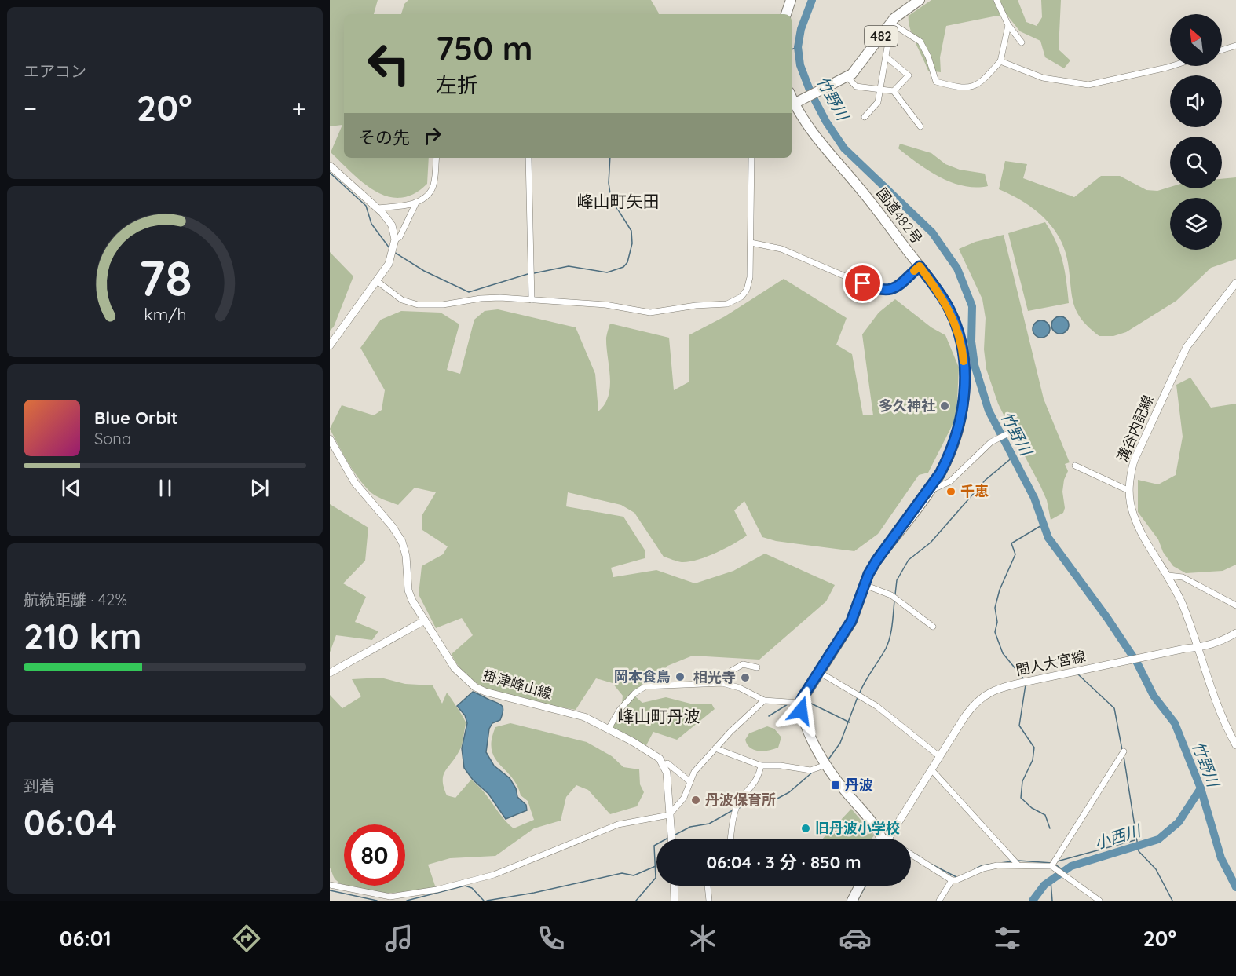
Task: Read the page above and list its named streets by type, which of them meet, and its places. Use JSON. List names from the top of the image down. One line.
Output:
{"streets":{"highway":["482","国道482号"],"main road":["溝谷内記線","間人大宮線","掛津峰山線"]},"crossings":[["482","国道482号"],["溝谷内記線","間人大宮線"]],"districts":["峰山町矢田","峰山町丹波"],"water":["竹野川","小西川"],"places":{"other":["多久神社","千恵","岡本食鳥","相光寺","丹波保育所","旧丹波小学校"],"transit":["丹波"]},"north":"top left","page":{"tile":["エアコン",["航続距離 · 42%","210 km"],["到着","06:04"]],"turn":["750 m","左折"],"heat":["−","20°","+"],"then":"その先","song":["Blue Orbit","Sona"],"limit":"80","trip":"06:04 · 3 分 · 850 m","tabs":["06:01","20°"],"gauge":["78","km/h"]}}
